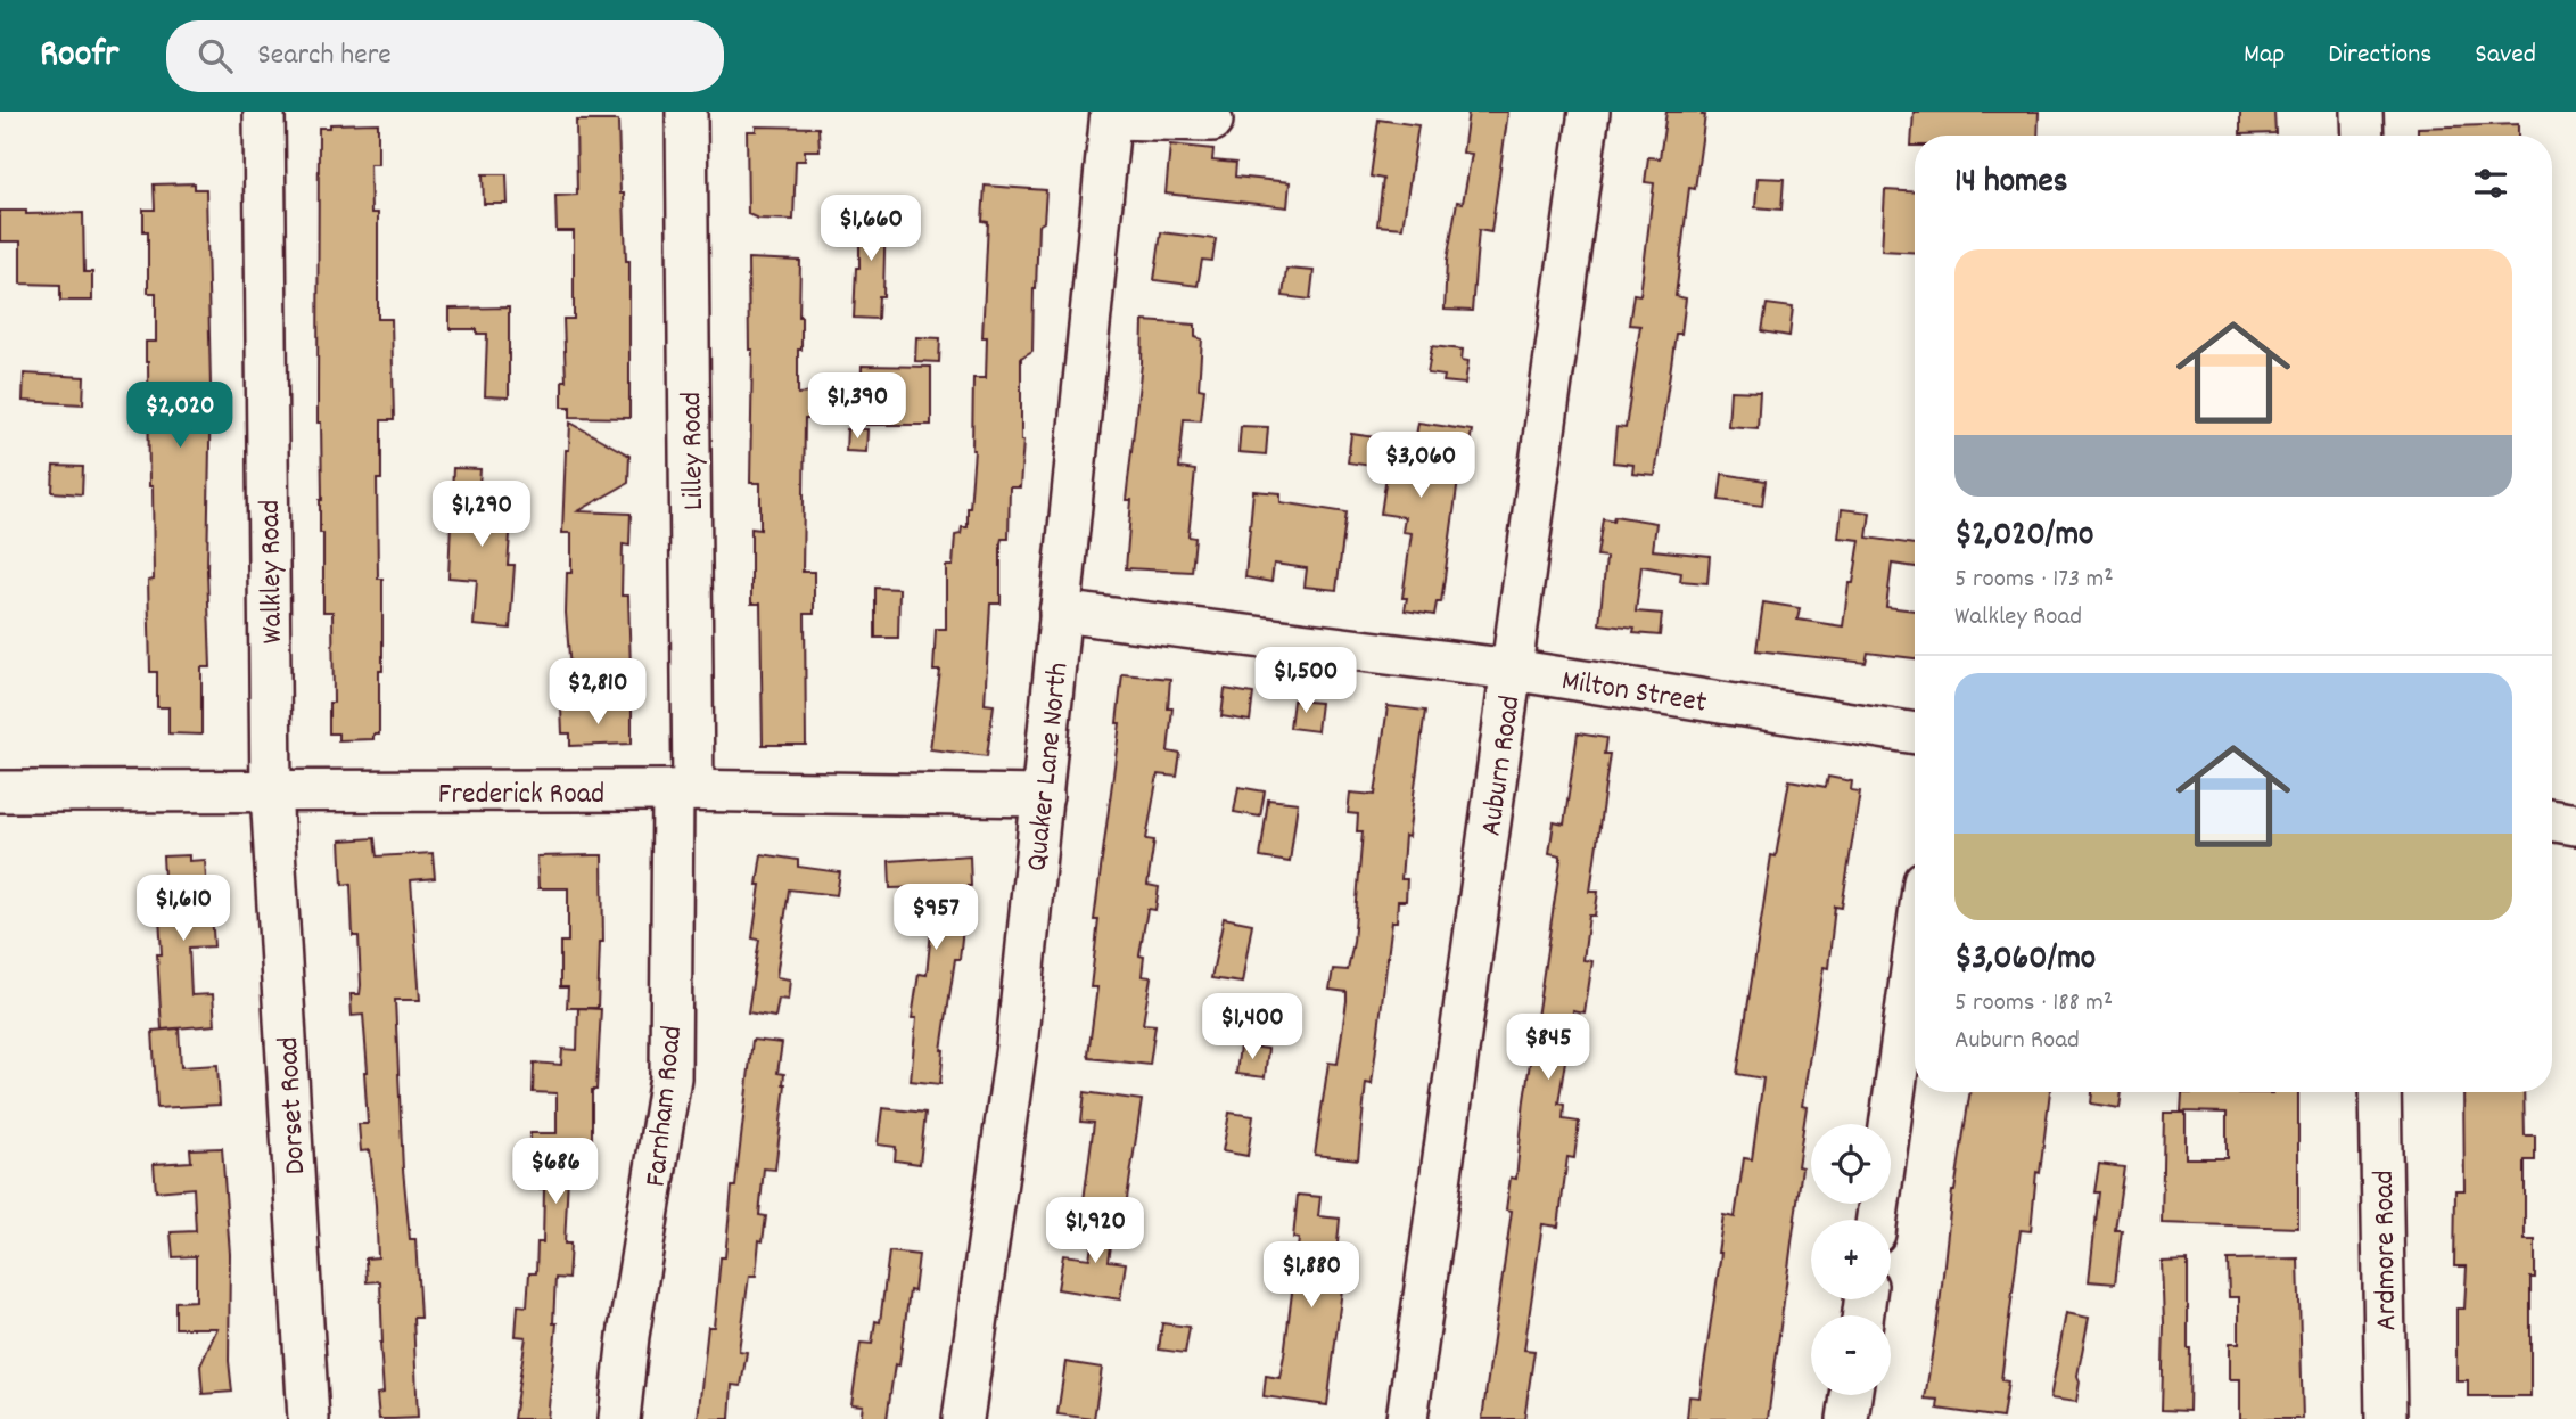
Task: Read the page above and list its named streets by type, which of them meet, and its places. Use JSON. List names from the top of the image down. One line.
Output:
{"streets":{"street":["Lilley Road","Walkley Road","Milton Street","Auburn Road","Quaker Lane North","Frederick Road","Dorset Road","Farnham Road","Ardmore Road"]},"crossings":[["Lilley Road","Frederick Road"],["Lilley Road","Farnham Road"],["Walkley Road","Frederick Road"],["Walkley Road","Dorset Road"],["Milton Street","Auburn Road"],["Milton Street","Quaker Lane North"],["Quaker Lane North","Frederick Road"],["Frederick Road","Dorset Road"],["Frederick Road","Farnham Road"]],"page":{"header":"Roofr","search":"Search here","nav":["Map","Directions","Saved"],"heading":"14 homes","price":["$1,660","$1,390","$2,020","$3,060","$1,290","$1,500","$2,810","$1,610","$957","$1,400","$845","$686","$1,920","$1,880"],"list":[{"name":"$2,020/mo","note":"5 rooms · 173 m² · Walkley Road"},{"name":"$3,060/mo","note":"5 rooms · 188 m² · Auburn Road"}],"map_buttons":["+","−"]}}
